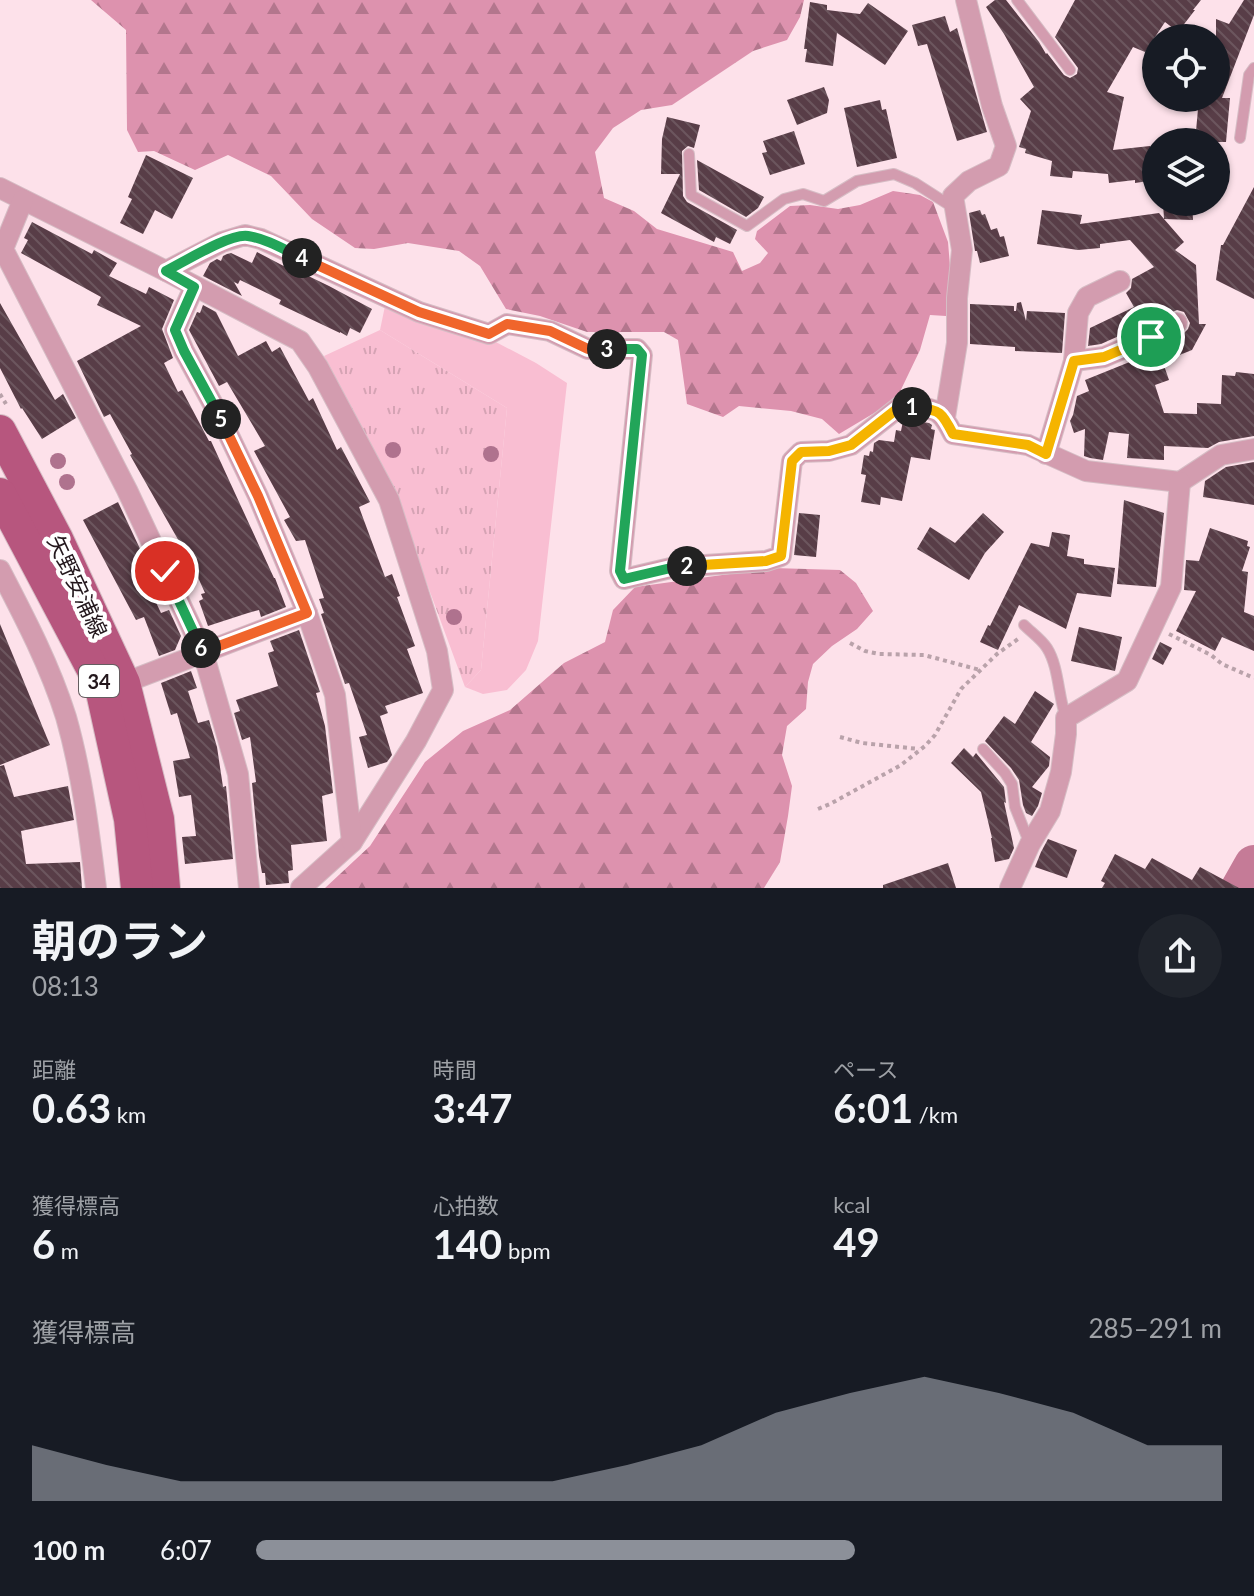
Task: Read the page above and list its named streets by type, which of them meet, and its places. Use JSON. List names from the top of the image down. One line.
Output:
{"streets":{"main road":["矢野安浦線","34"]},"page":{"pins":["4","3","1","5","2","6"],"heading":["朝のラン","08:13"],"stats":[["距離","0.63 km"],["時間","3:47"],["ペース","6:01 /km"],["獲得標高","6 m"],["心拍数","140 bpm"],["kcal","49"]],"chart":["獲得標高","285–291 m"],"list":[{"name":"100 m","note":"6:07"}]}}
